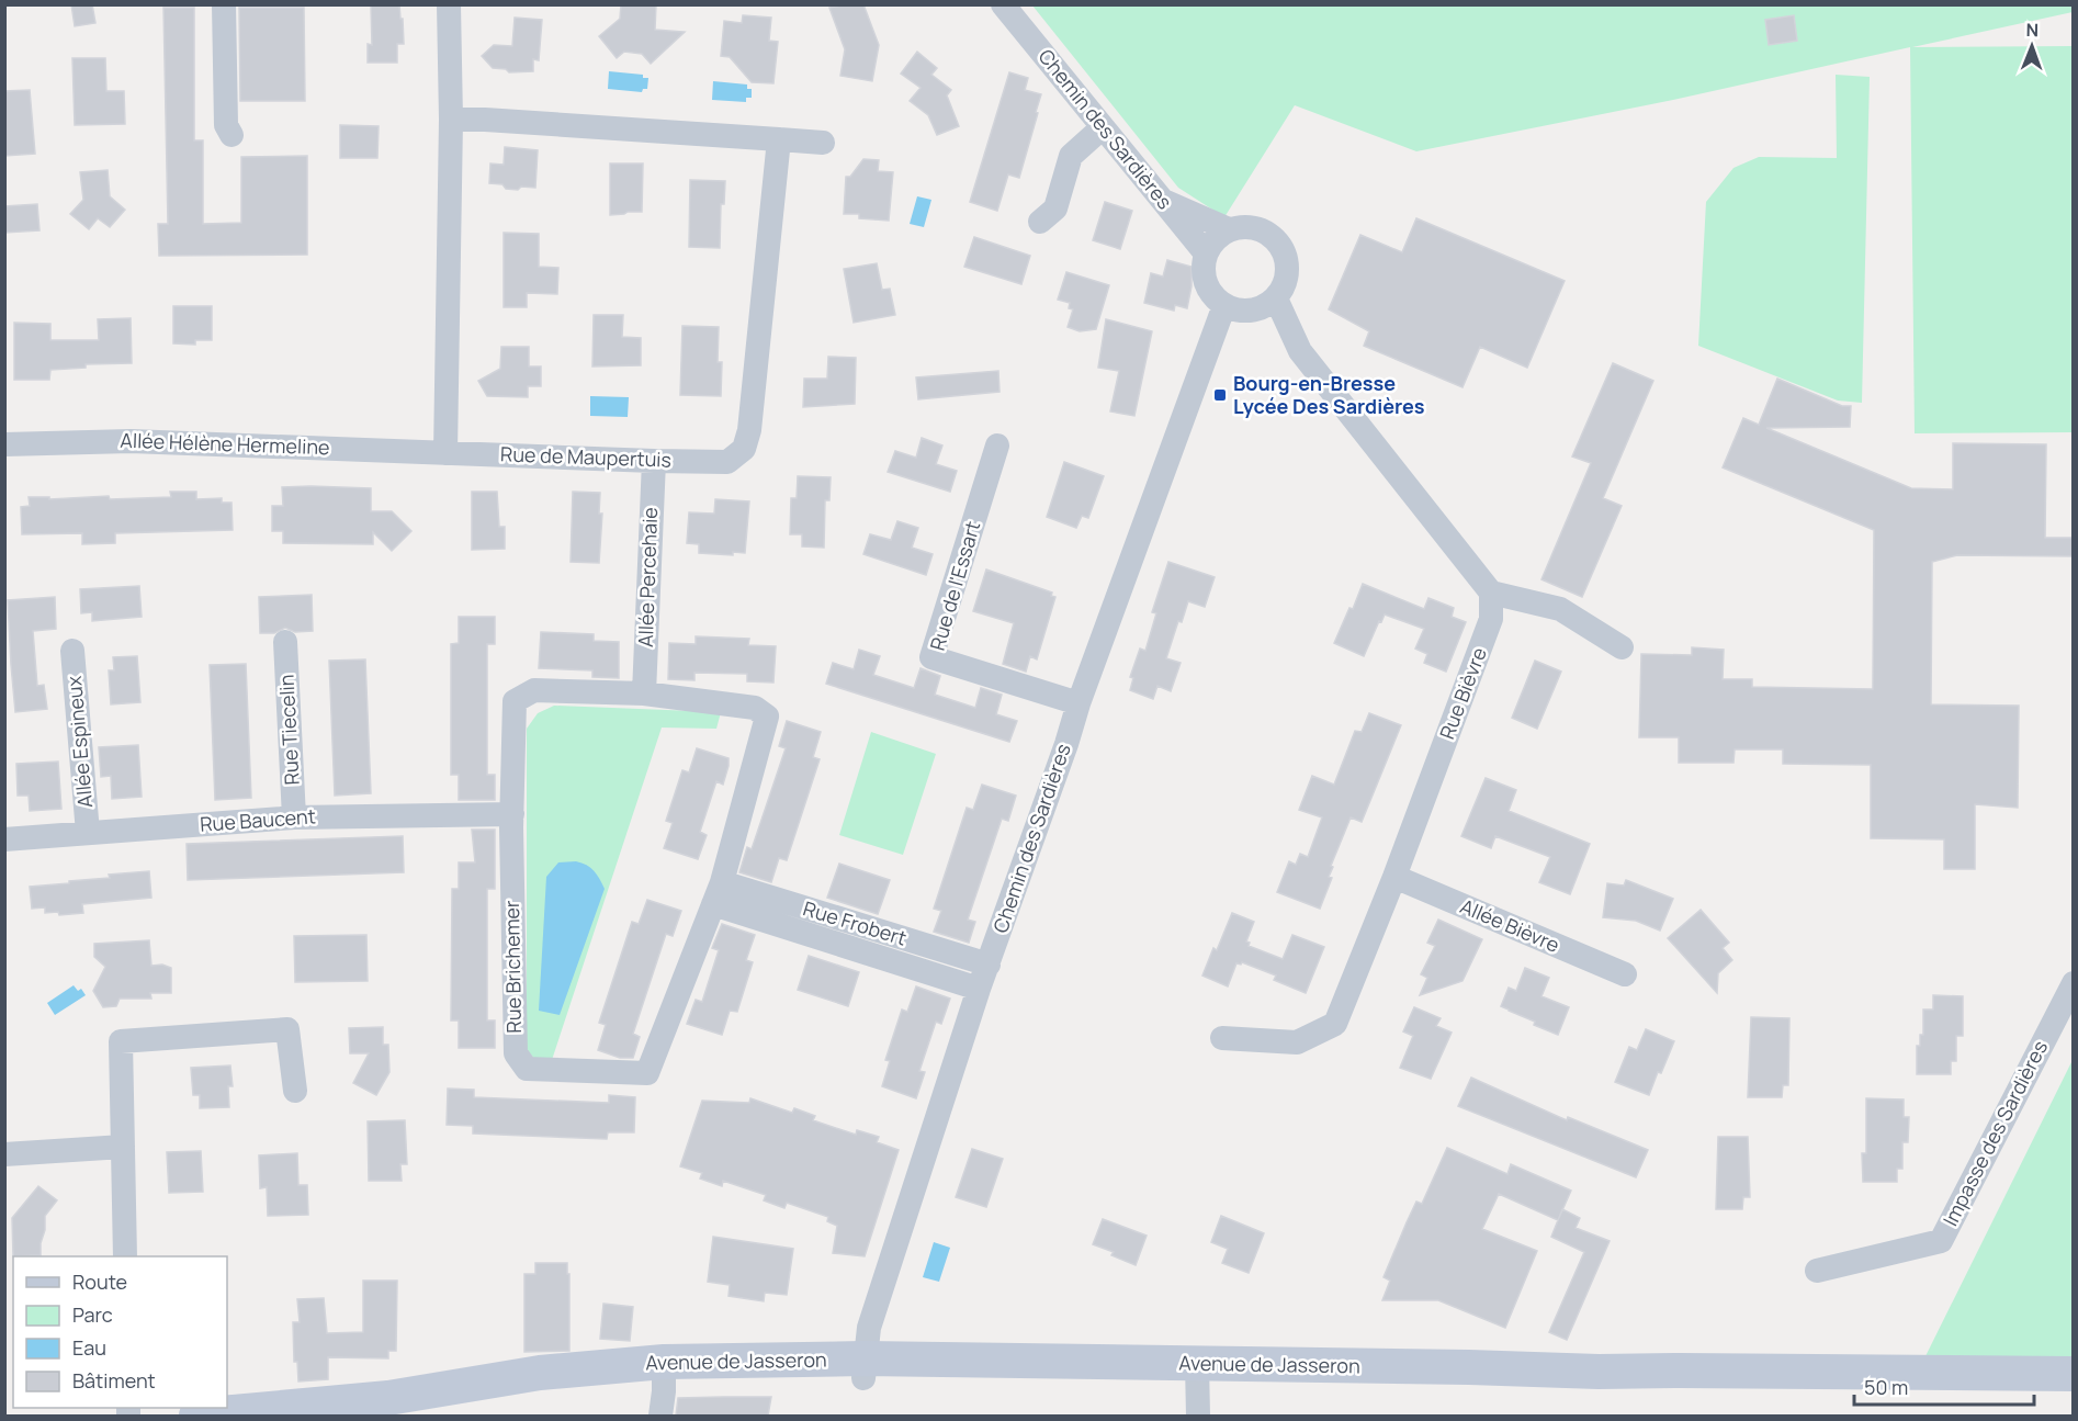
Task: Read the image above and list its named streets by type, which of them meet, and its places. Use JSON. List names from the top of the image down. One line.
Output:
{"streets":{"main road":["Avenue de Jasseron"],"street":["Chemin des Sardières","Allée Hélène Hermeline","Rue de Maupertuis","Allée Percehaie","Rue de l'Essart","Rue Bièvre","Rue Tiecelin","Allée Espineux","Rue Baucent","Rue Frobert","Allée Bièvre","Rue Brichemer","Impasse des Sardières"]},"crossings":[["Chemin des Sardières","Rue de l'Essart"],["Chemin des Sardières","Rue Frobert"],["Chemin des Sardières","Avenue de Jasseron"],["Allée Hélène Hermeline","Rue de Maupertuis"],["Rue de Maupertuis","Allée Percehaie"],["Allée Percehaie","Rue Brichemer"],["Rue Bièvre","Allée Bièvre"],["Rue Tiecelin","Rue Baucent"],["Allée Espineux","Rue Baucent"],["Rue Baucent","Rue Brichemer"],["Rue Frobert","Rue Brichemer"]],"places":{"transit":["Bourg-en-Bresse Lycée Des Sardières"]},"legend":["Route","Parc","Eau","Bâtiment"],"scale_bar":"50 m","north":"top"}
